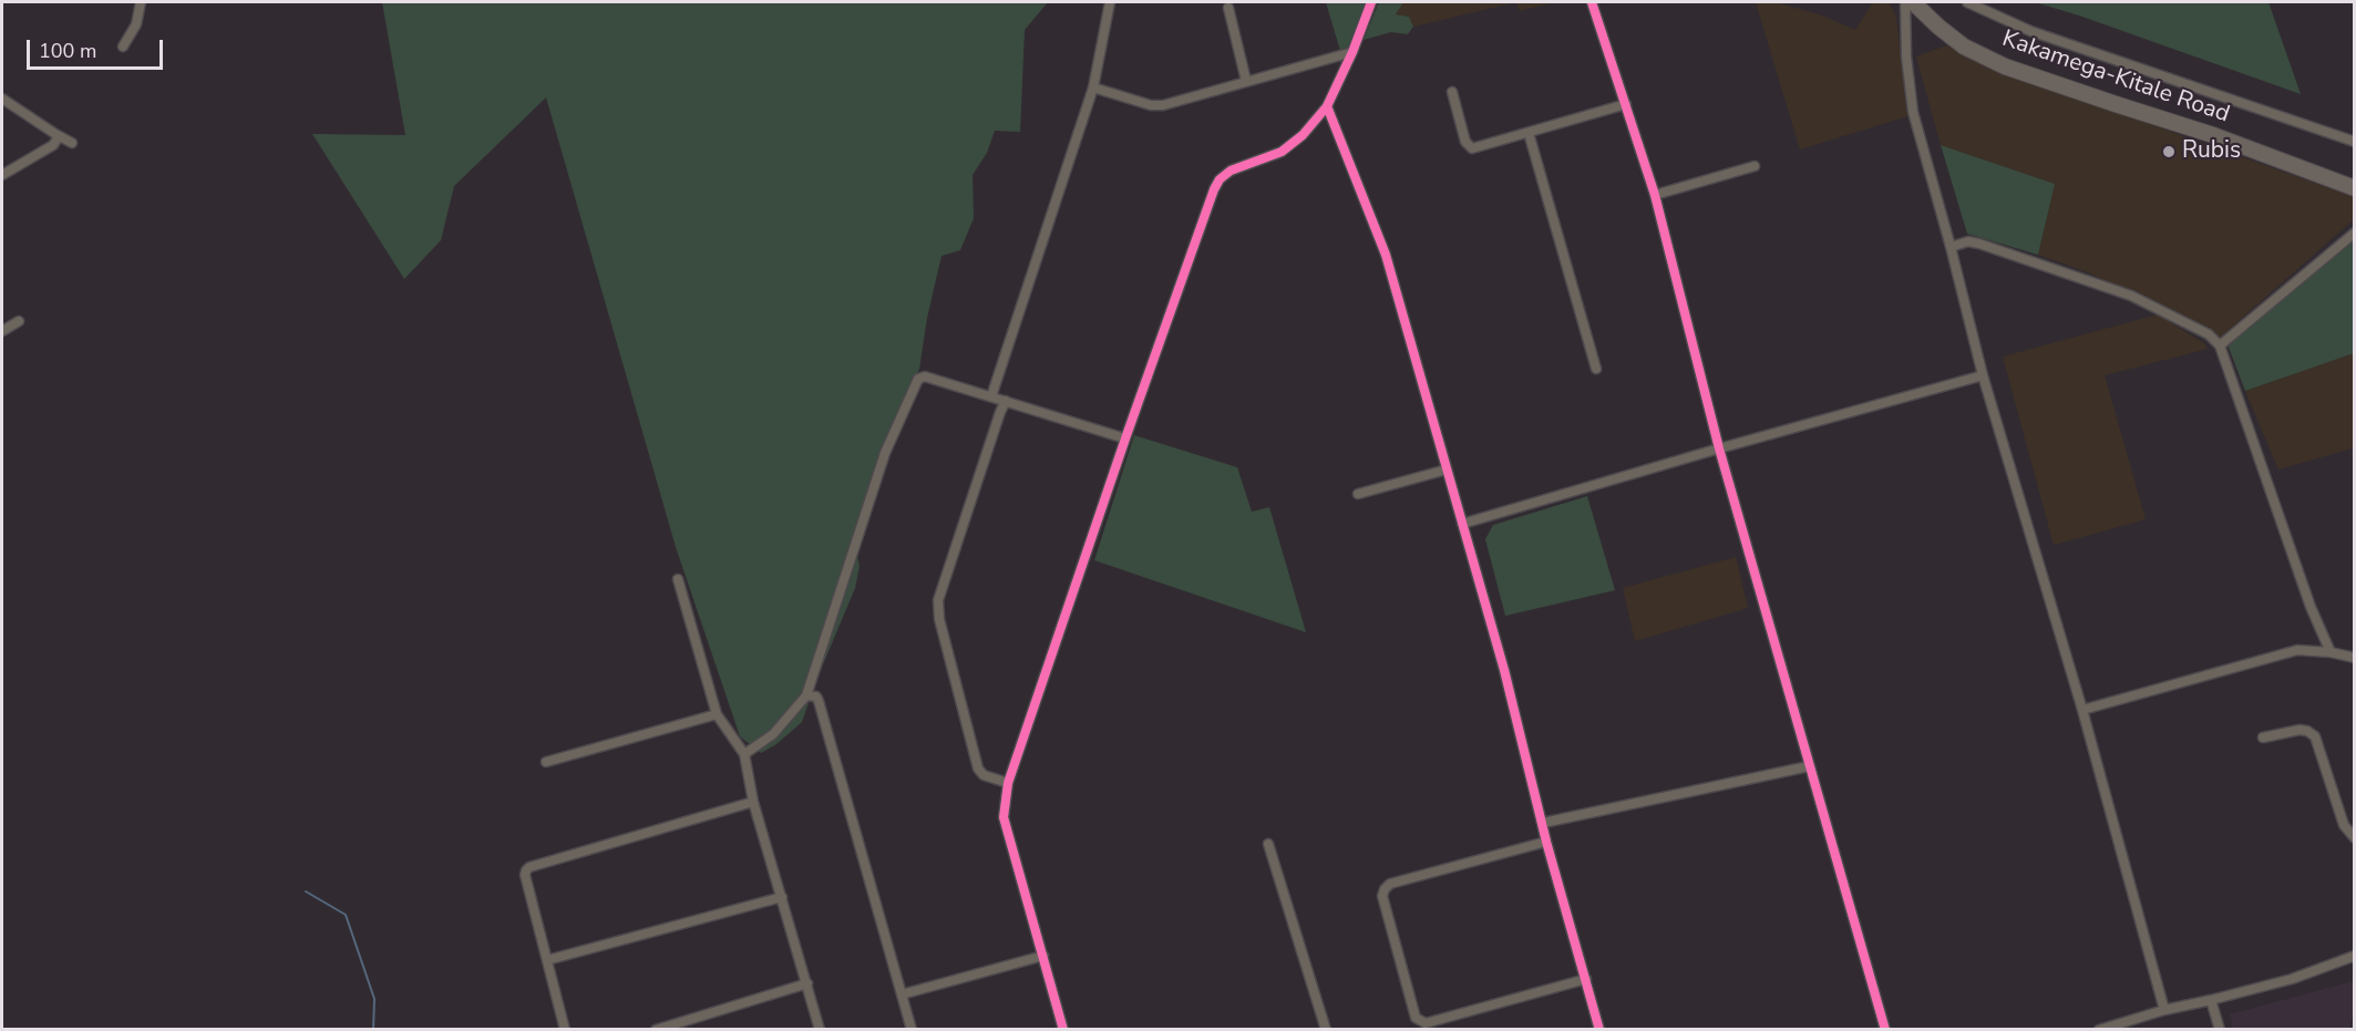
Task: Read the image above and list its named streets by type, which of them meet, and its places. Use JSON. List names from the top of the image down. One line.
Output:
{"streets":{"highway":["Kakamega-Kitale Road"]},"places":["Rubis"],"scale_bar":"100 m"}
